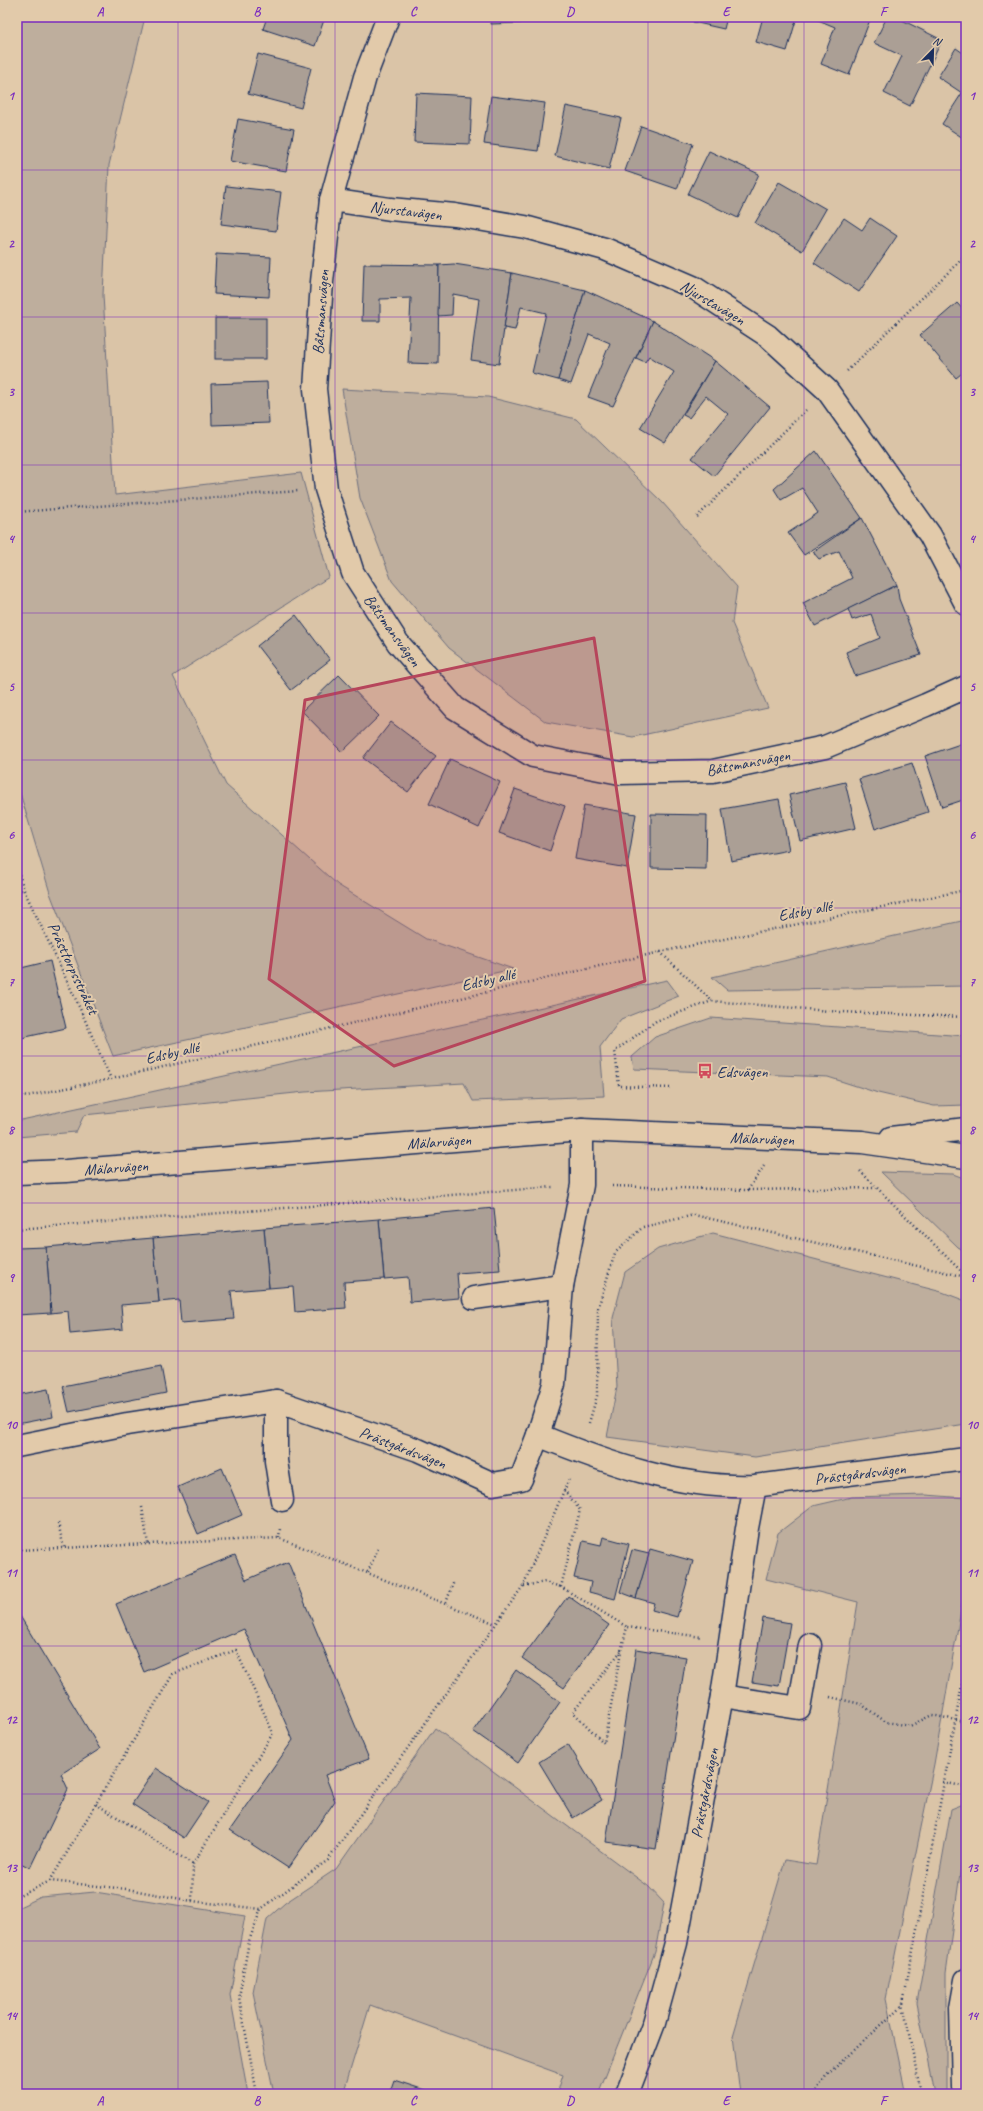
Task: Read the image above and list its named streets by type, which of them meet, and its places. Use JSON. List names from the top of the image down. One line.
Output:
{"streets":{"street":["Njurstavägen","Båtsmansvägen","Mälarvägen","Prästgårdsvägen"],"path":["Edsby allé","Prästtorpsstråket"]},"crossings":[["Njurstavägen","Båtsmansvägen"],["Edsby allé","Prästtorpsstråket"]],"places":{"bus stop":["Edsvägen"]},"north":"top right","grid":{"columns":["A","B","C","D","E","F"],"rows":["1","2","3","4","5","6","7","8","9","10","11","12","13","14"]}}
